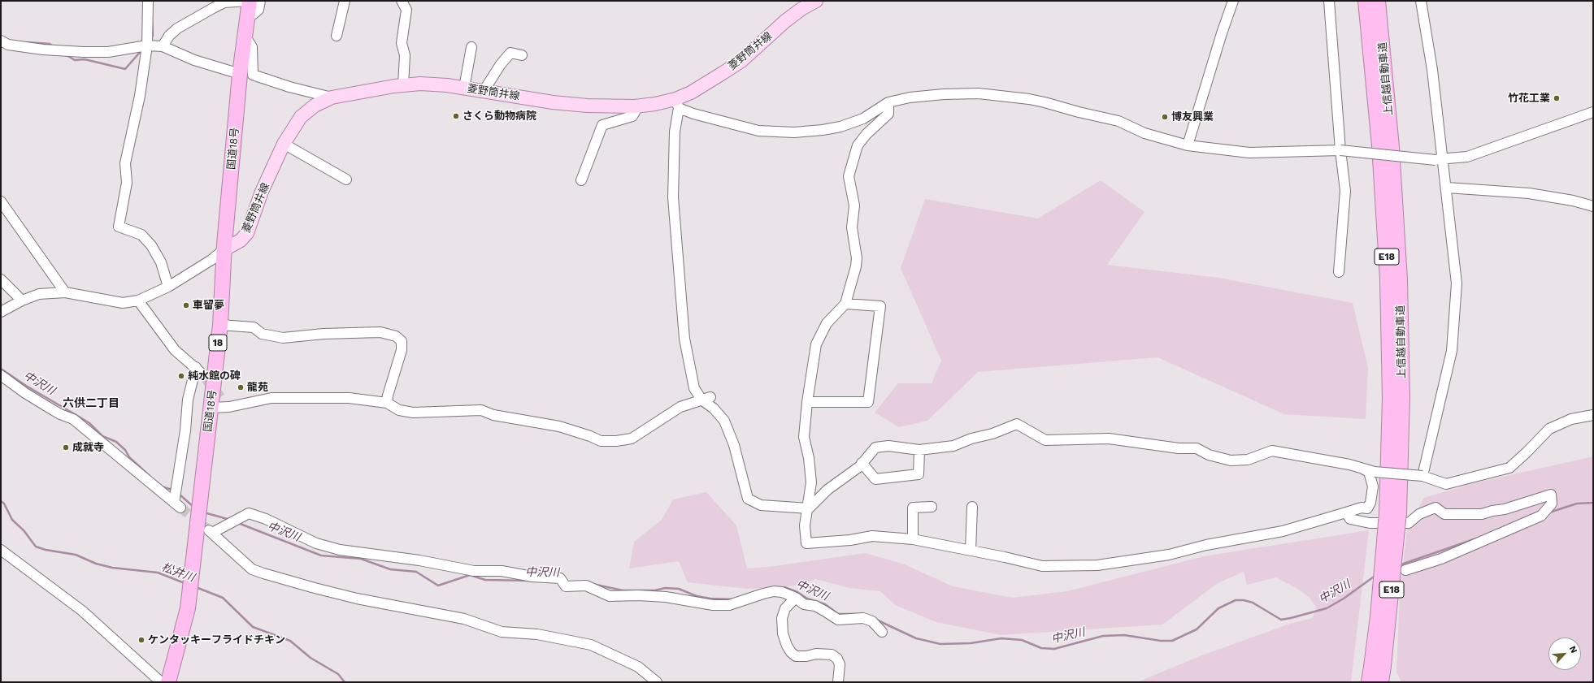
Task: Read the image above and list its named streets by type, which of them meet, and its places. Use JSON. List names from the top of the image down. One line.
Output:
{"streets":{"highway":["上信越自動車道","国道18号","E18","18"],"main road":["菱野筒井線"]},"crossings":[["菱野筒井線","国道18号"]],"districts":["六供二丁目"],"water":["中沢川","松井川"],"places":["竹花工業","さくら動物病院","博友興業","車留夢","純水館の碑","龍苑","成就寺","ケンタッキーフライドチキン"],"north":"top right"}
